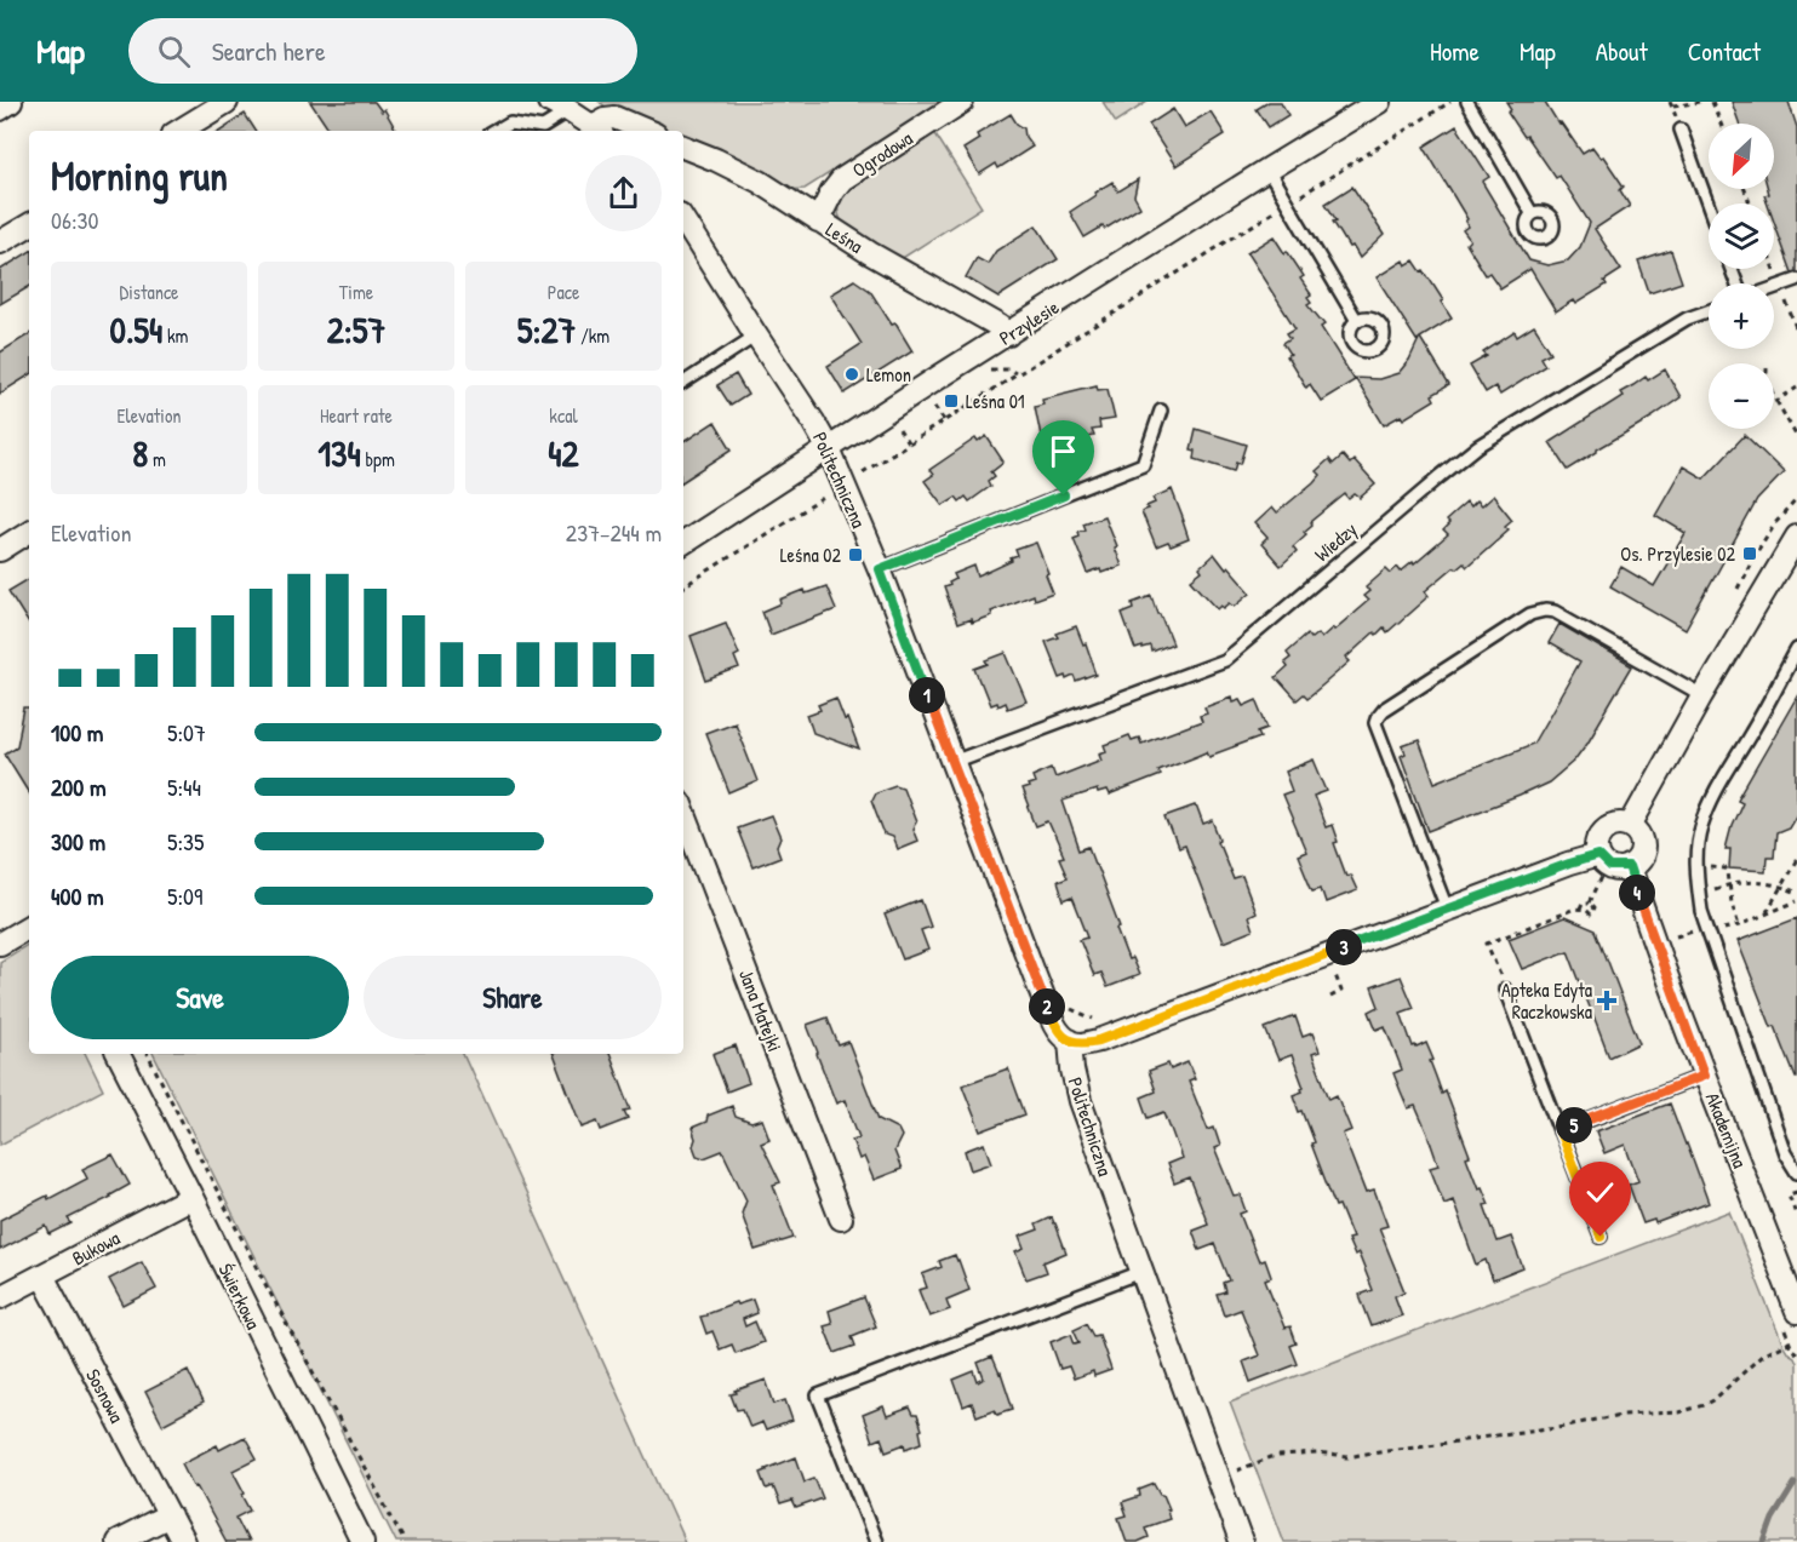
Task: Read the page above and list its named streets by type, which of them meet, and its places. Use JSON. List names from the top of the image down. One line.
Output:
{"streets":{"street":["Ogrodowa","Leśna","Przylesie","Politechniczna","Jana Matejki","Akademijna","Bukowa","Świerkowa","Sosnowa"],"lane":["Wiedzy"]},"crossings":[["Ogrodowa","Leśna"],["Leśna","Przylesie"],["Przylesie","Politechniczna"],["Politechniczna","Wiedzy"],["Bukowa","Świerkowa"],["Bukowa","Sosnowa"]],"places":{"other":["Lemon"],"transit":["Leśna 01","Os. Przylesie 02","Leśna 02"],"health":["Apteka Edyta Raczkowska"]},"north":"bottom left","page":{"header":"Map","search":"Search here","nav":["Home","Map","About","Contact"],"map_buttons":["+","−"],"heading":["Morning run","06:30"],"stats":[["Distance","0.54 km"],["Time","2:57"],["Pace","5:27 /km"],["Elevation","8 m"],["Heart rate","134 bpm"],["kcal","42"]],"chart":["Elevation","237–244 m"],"pins":["1","4","3","2","5"],"list":[{"name":"100 m","note":"5:07"},{"name":"200 m","note":"5:44"},{"name":"300 m","note":"5:35"},{"name":"400 m","note":"5:09"}],"buttons":["Save","Share"]}}
